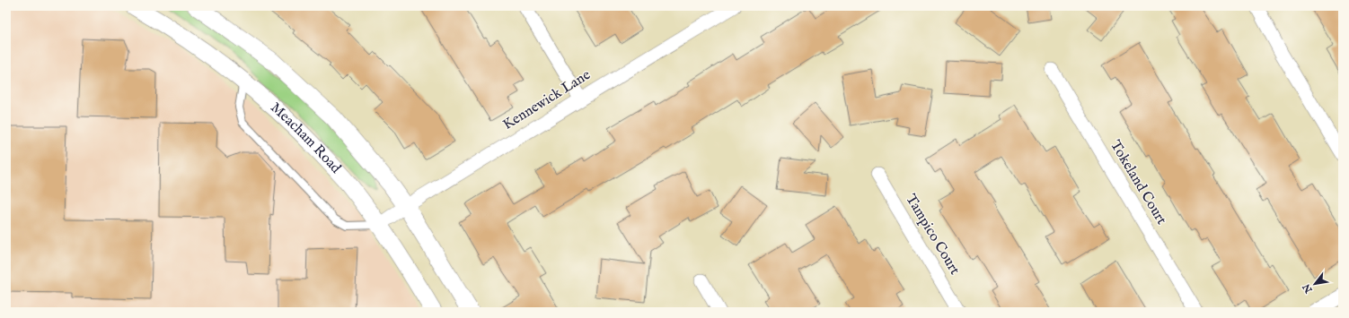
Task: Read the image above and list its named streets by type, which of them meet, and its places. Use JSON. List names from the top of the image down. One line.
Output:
{"streets":{"street":["Kennewick Lane","Meacham Road","Tokeland Court","Tampico Court"]},"crossings":[["Kennewick Lane","Meacham Road"]],"north":"bottom left"}
